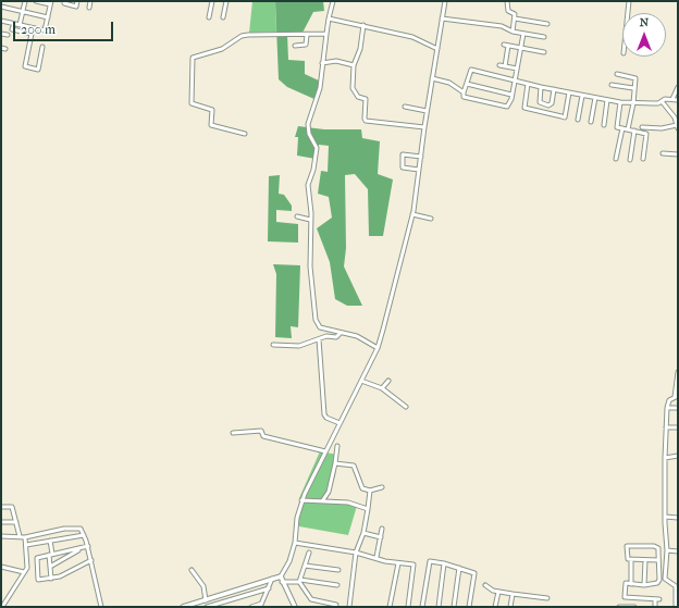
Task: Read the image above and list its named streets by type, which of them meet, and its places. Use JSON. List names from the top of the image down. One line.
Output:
{"scale_bar":"200 m","north":"top"}
